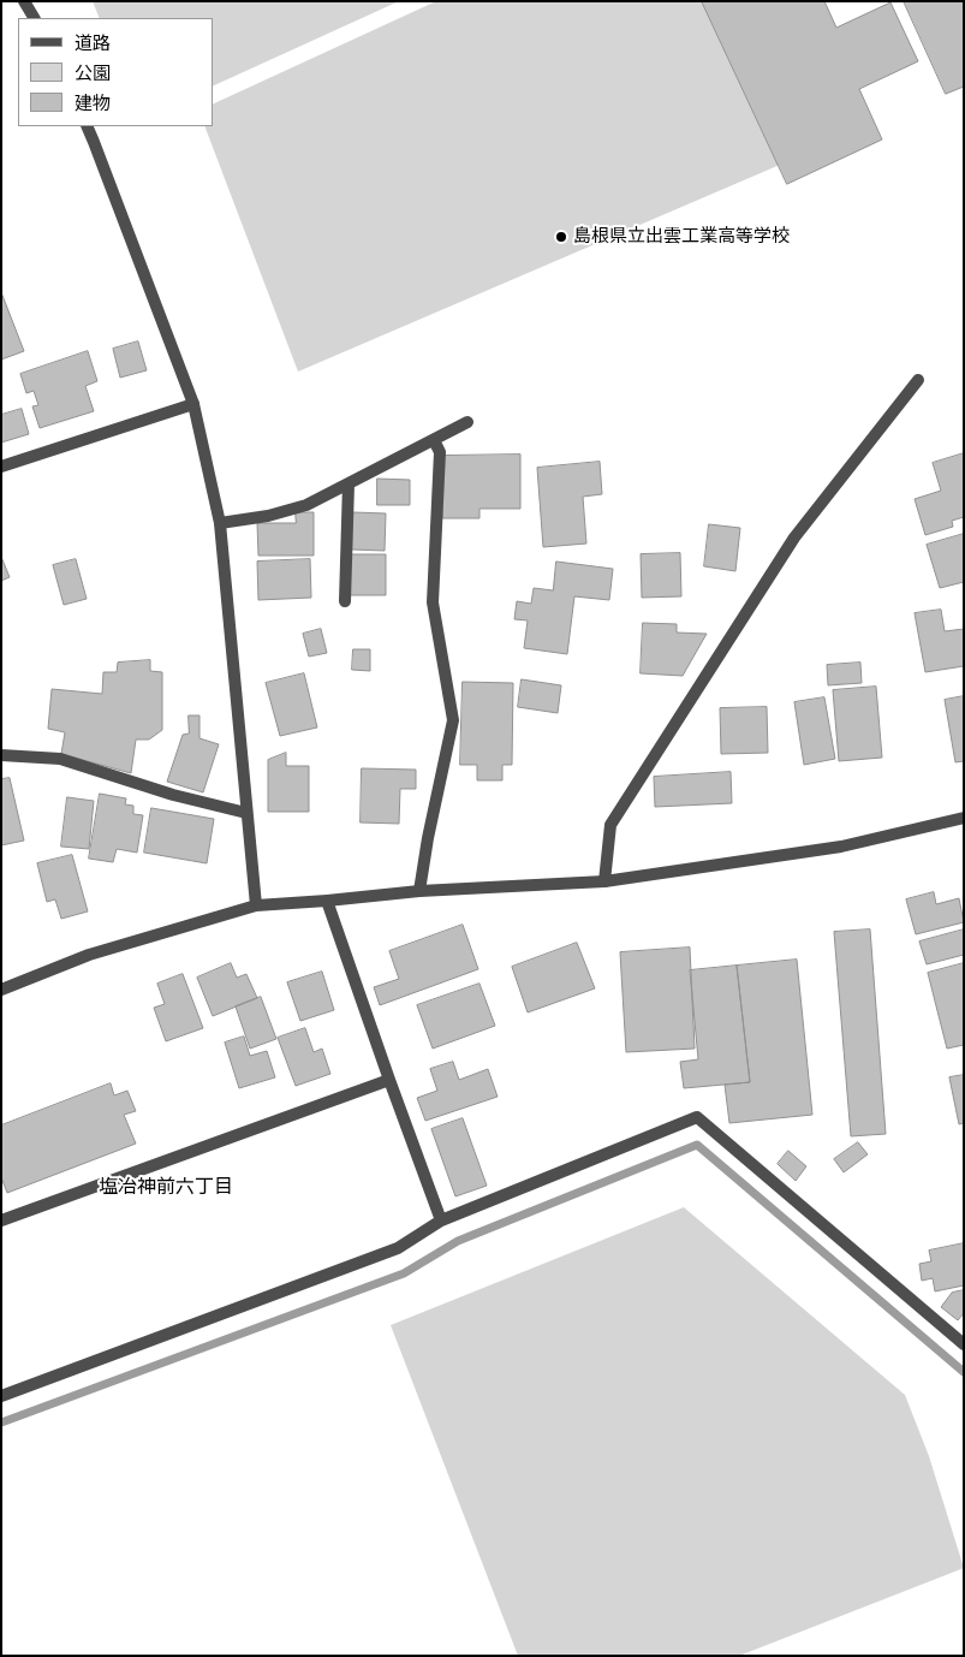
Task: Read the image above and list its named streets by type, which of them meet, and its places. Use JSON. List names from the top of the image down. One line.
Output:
{"districts":["塩冶神前六丁目"],"places":["島根県立出雲工業高等学校"],"legend":["道路","公園","建物"]}
